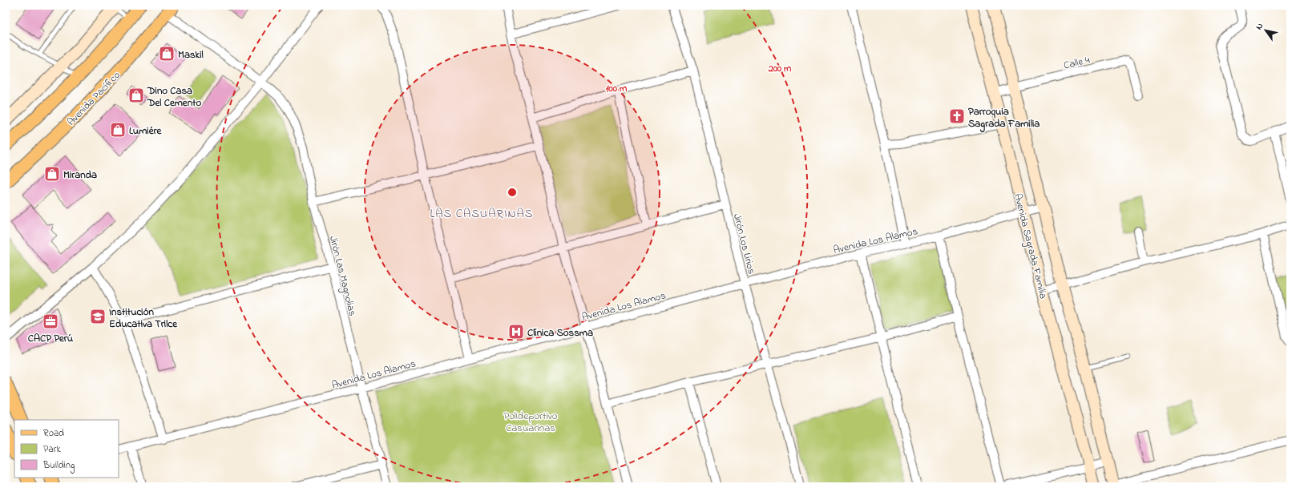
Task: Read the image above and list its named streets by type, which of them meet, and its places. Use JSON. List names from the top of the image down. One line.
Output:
{"streets":{"main road":["Avenida Pacífico","Avenida Sagrada Familia"],"street":["Calle 4","Avenida Los Alamos","Jirón Los Lirios","Jirón Las Magnolias"]},"crossings":[["Calle 4","Avenida Sagrada Familia"],["Avenida Pacífico","Jirón Las Magnolias"],["Avenida Los Alamos","Jirón Los Lirios"],["Avenida Los Alamos","Avenida Sagrada Familia"],["Avenida Los Alamos","Jirón Las Magnolias"]],"districts":["LAS CASUARINAS"],"parks":["Polideportivo Casuarinas"],"places":{"shop":["Maskil","Dino Casa Del Cemento","Lumiére","Miranda"],"church":["Parroquia Sagrada Familia"],"school or university":["Institución Educativa Trilce"],"office":["CACP Perú"],"hospital":["Clínica Sossma"]},"legend":["Road","Park","Building"],"north":"top left","rings":["200 m","100 m"]}
